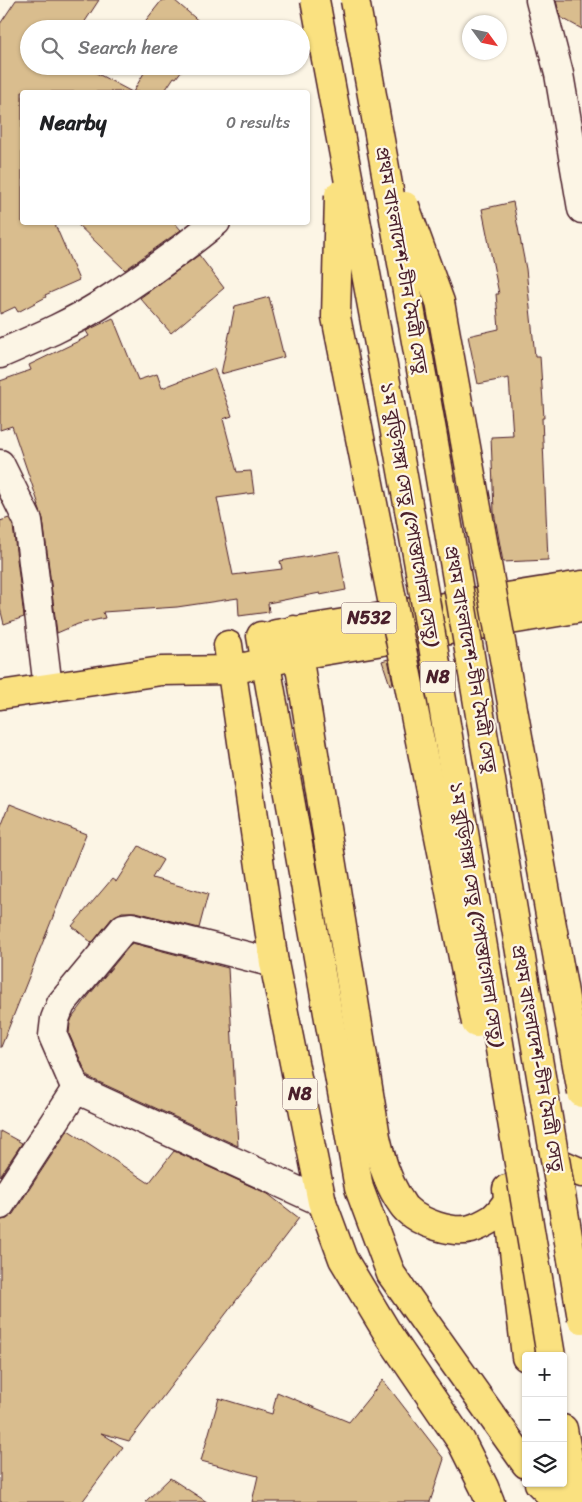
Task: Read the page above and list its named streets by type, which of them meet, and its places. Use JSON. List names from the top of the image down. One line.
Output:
{"streets":{"highway":["প্রথম বাংলাদেশ-চীন মৈত্রী সেতু","১ম বুড়িগঙ্গা সেতু (পোস্তাগোলা সেতু)","N532","N8"]},"crossings":[["N532","N8"]],"north":"bottom right","page":{"search":"Search here","heading":["Nearby","0 results"],"map_buttons":["+","−"]}}
